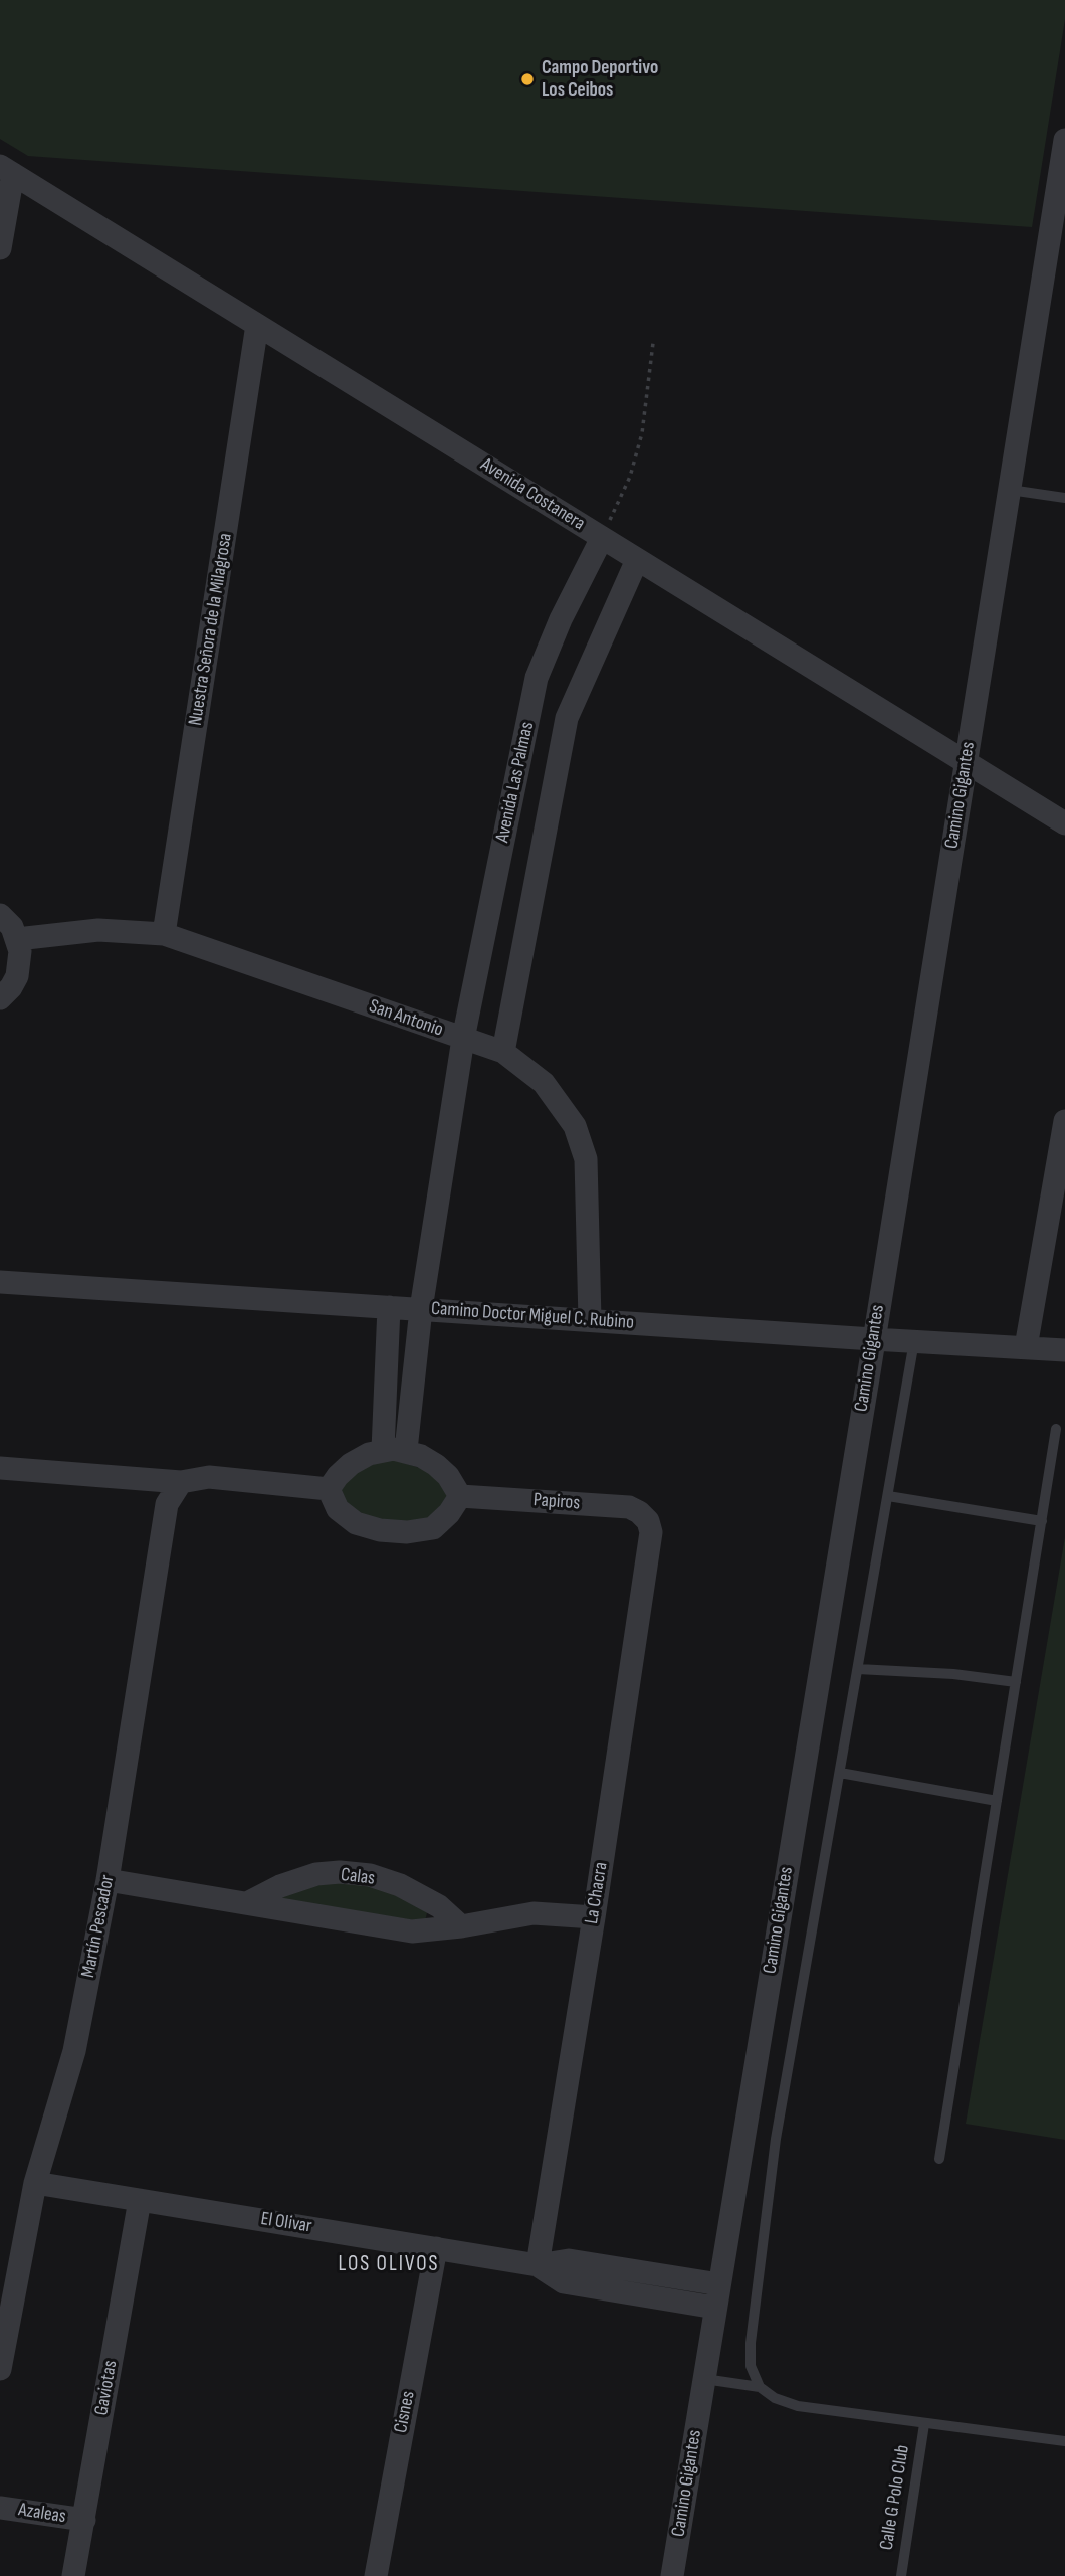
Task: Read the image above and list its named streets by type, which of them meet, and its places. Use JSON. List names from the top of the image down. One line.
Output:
{"streets":{"street":["Avenida Costanera","Nuestra Señora de la Milagrosa","Avenida Las Palmas","Camino Gigantes","San Antonio","Camino Doctor Miguel C. Rubino","Papiros","Calas","La Chacra","Martín Pescador","El Olivar","Gaviotas","Cisnes","Azaleas"],"lane":["Calle G Polo Club"]},"crossings":[["Avenida Costanera","Nuestra Señora de la Milagrosa"],["Avenida Costanera","Avenida Las Palmas"],["Avenida Costanera","Camino Gigantes"],["Nuestra Señora de la Milagrosa","San Antonio"],["Avenida Las Palmas","San Antonio"],["Avenida Las Palmas","Camino Doctor Miguel C. Rubino"],["Camino Gigantes","Camino Doctor Miguel C. Rubino"],["Camino Gigantes","El Olivar"],["San Antonio","Camino Doctor Miguel C. Rubino"],["Papiros","La Chacra"],["La Chacra","El Olivar"],["Martín Pescador","El Olivar"],["El Olivar","Gaviotas"],["El Olivar","Cisnes"],["Gaviotas","Azaleas"]],"districts":["LOS OLIVOS"],"places":["Campo Deportivo Los Ceibos"]}
